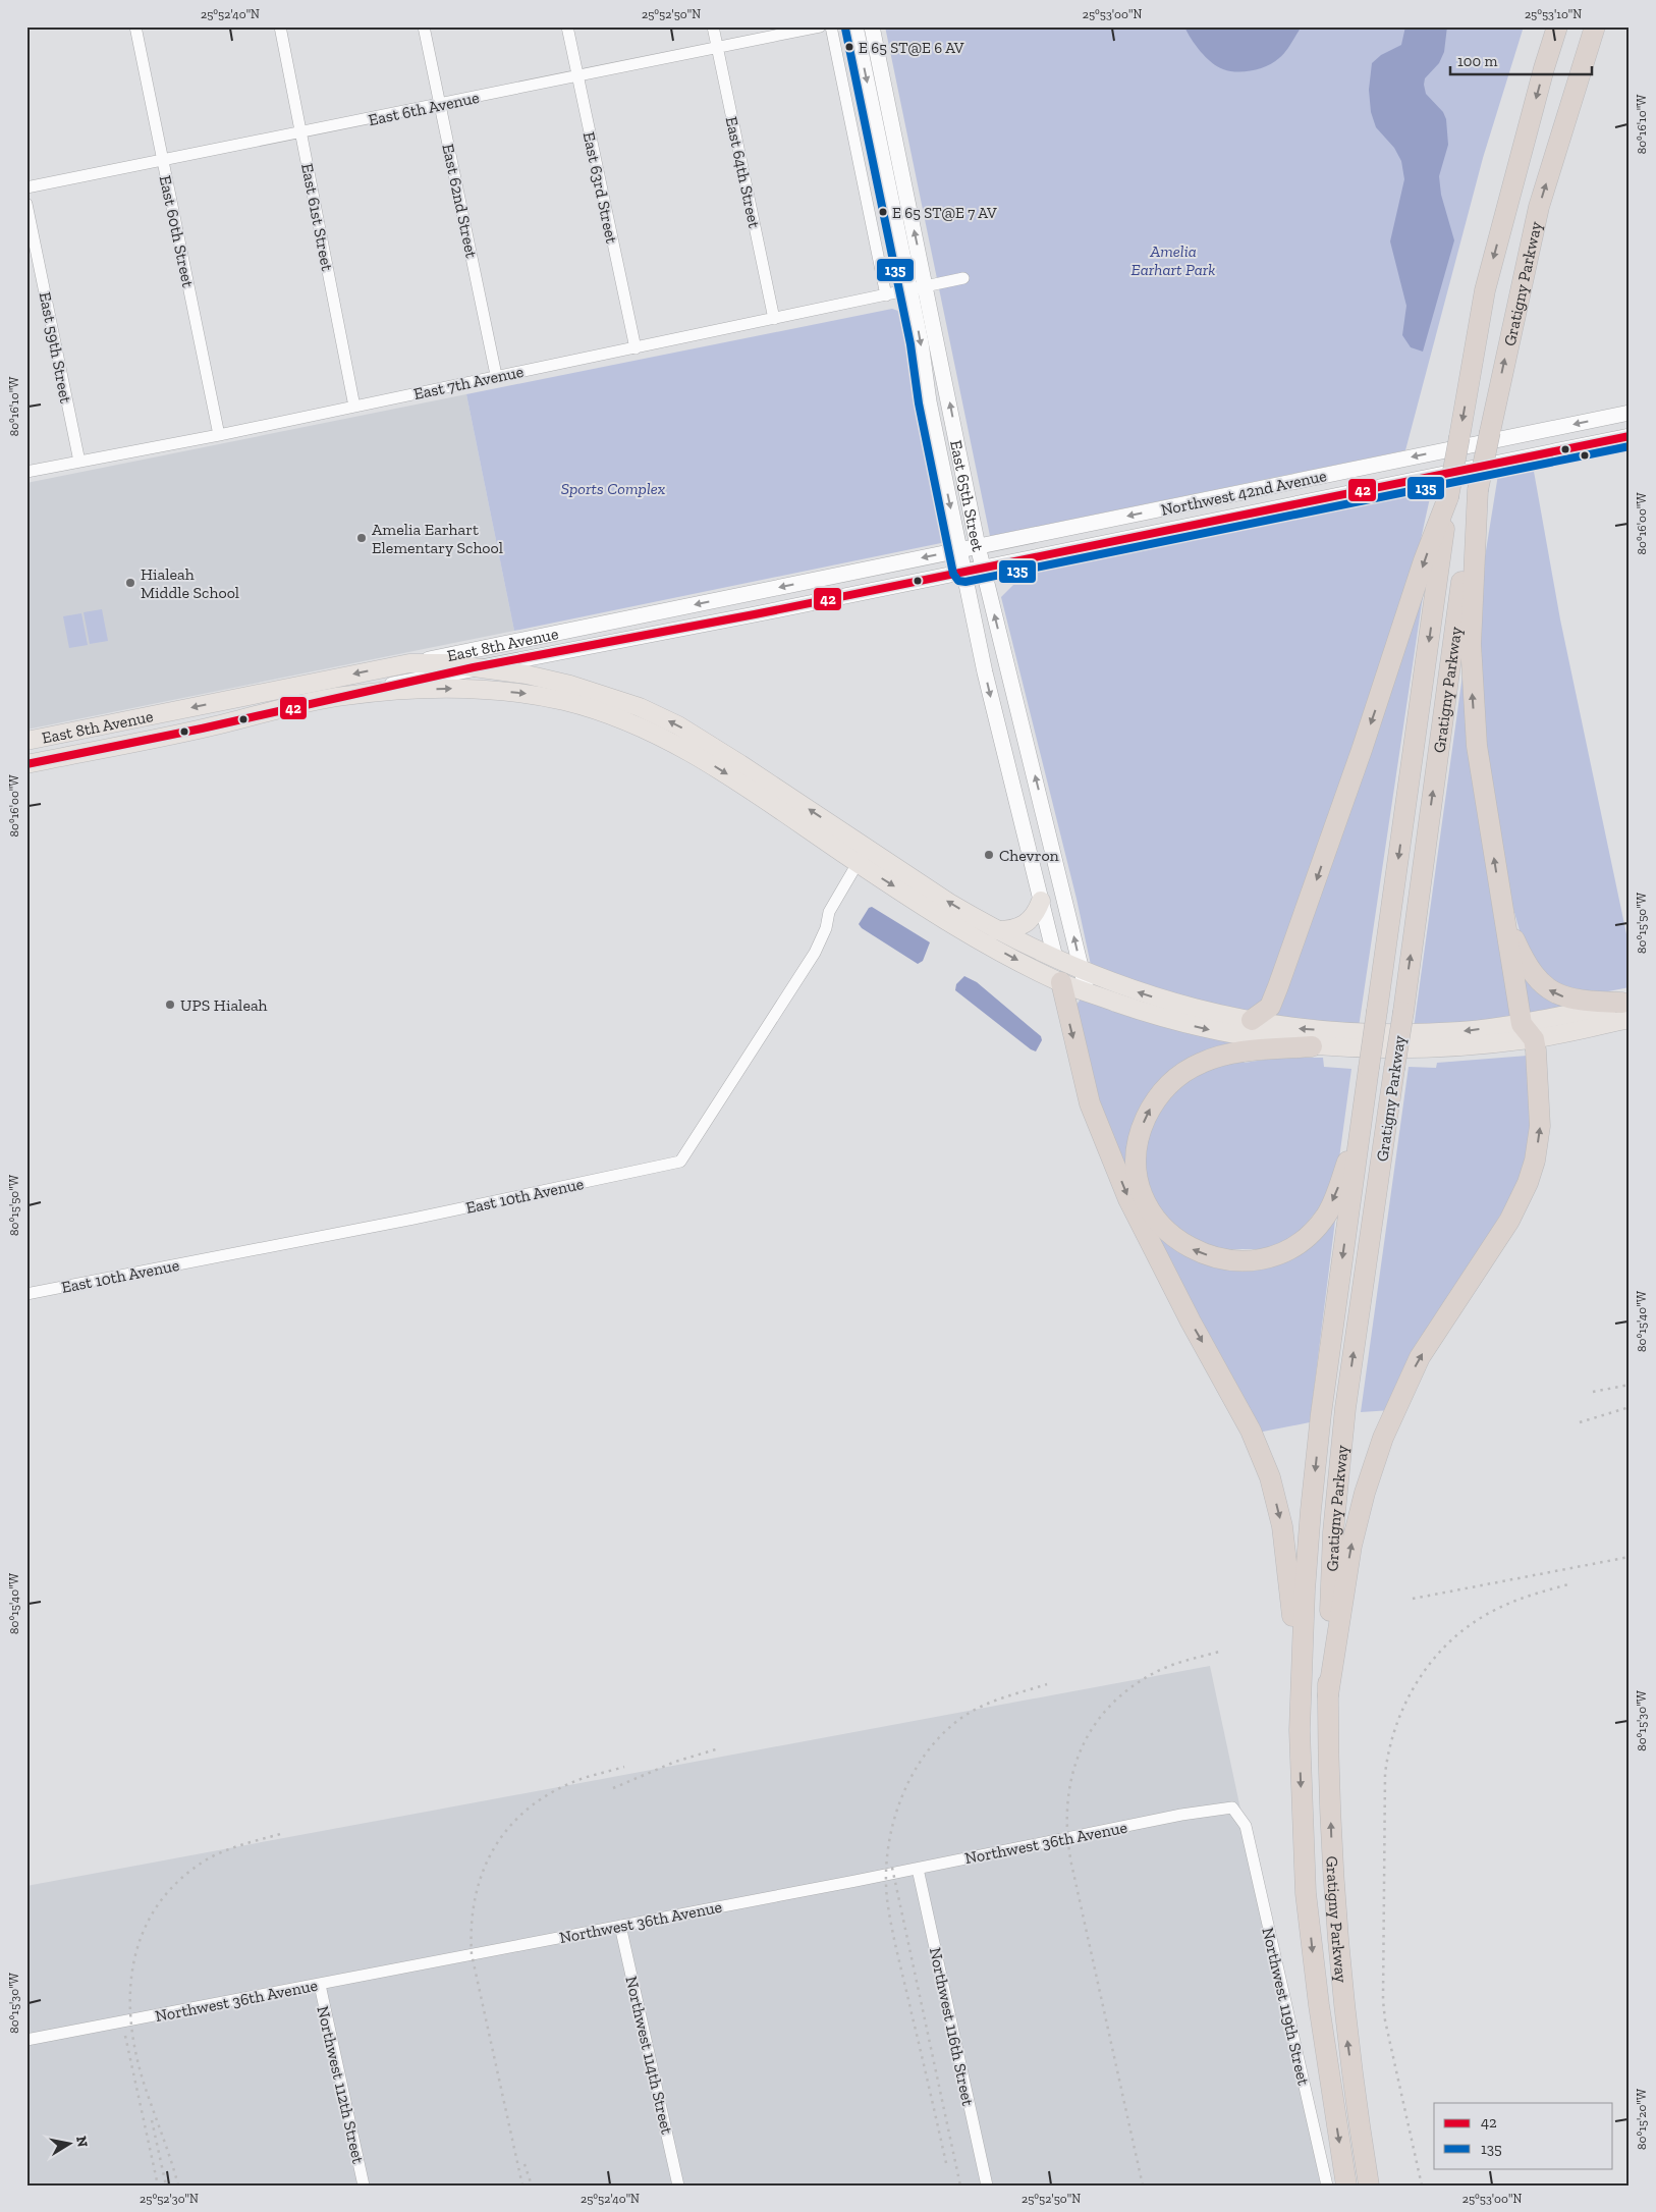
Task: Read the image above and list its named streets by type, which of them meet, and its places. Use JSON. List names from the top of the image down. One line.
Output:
{"streets":{"highway":["Gratigny Parkway"],"main road":["Northwest 42nd Avenue","East 65th Street","East 8th Avenue"],"street":["East 6th Avenue","East 64th Street","East 63rd Street","East 62nd Street","East 61st Street","East 60th Street","East 59th Street","East 7th Avenue","East 10th Avenue","Northwest 36th Avenue","Northwest 119th Street","Northwest 116th Street","Northwest 114th Street","Northwest 112th Street"]},"crossings":[["East 6th Avenue","East 64th Street"],["East 6th Avenue","East 63rd Street"],["East 6th Avenue","East 62nd Street"],["East 6th Avenue","East 61st Street"],["East 6th Avenue","East 60th Street"],["East 64th Street","East 7th Avenue"],["East 63rd Street","East 7th Avenue"],["East 62nd Street","East 7th Avenue"],["East 61st Street","East 7th Avenue"],["East 60th Street","East 7th Avenue"],["East 59th Street","East 7th Avenue"],["East 7th Avenue","East 65th Street"],["Northwest 42nd Avenue","East 65th Street"],["Northwest 42nd Avenue","East 8th Avenue"],["East 65th Street","East 8th Avenue"],["Northwest 36th Avenue","Northwest 119th Street"],["Northwest 36th Avenue","Northwest 116th Street"],["Northwest 36th Avenue","Northwest 114th Street"],["Northwest 36th Avenue","Northwest 112th Street"]],"parks":["Amelia Earhart Park","Sports Complex"],"places":["E 65 ST@E 6 AV","E 65 ST@E 7 AV","Amelia Earhart Elementary School","Hialeah Middle School","Chevron","UPS Hialeah"],"lines":["transit line 135","transit line 42"],"legend":["42","135"],"scale_bar":"100 m","north":"right","coordinates":["25°52'40\"N","25°52'50\"N","25°53'00\"N","25°53'10\"N","80°16'10\"W","80°16'00\"W","80°15'50\"W","80°15'40\"W","80°15'30\"W","80°15'20\"W","25°52'30\"N"]}
